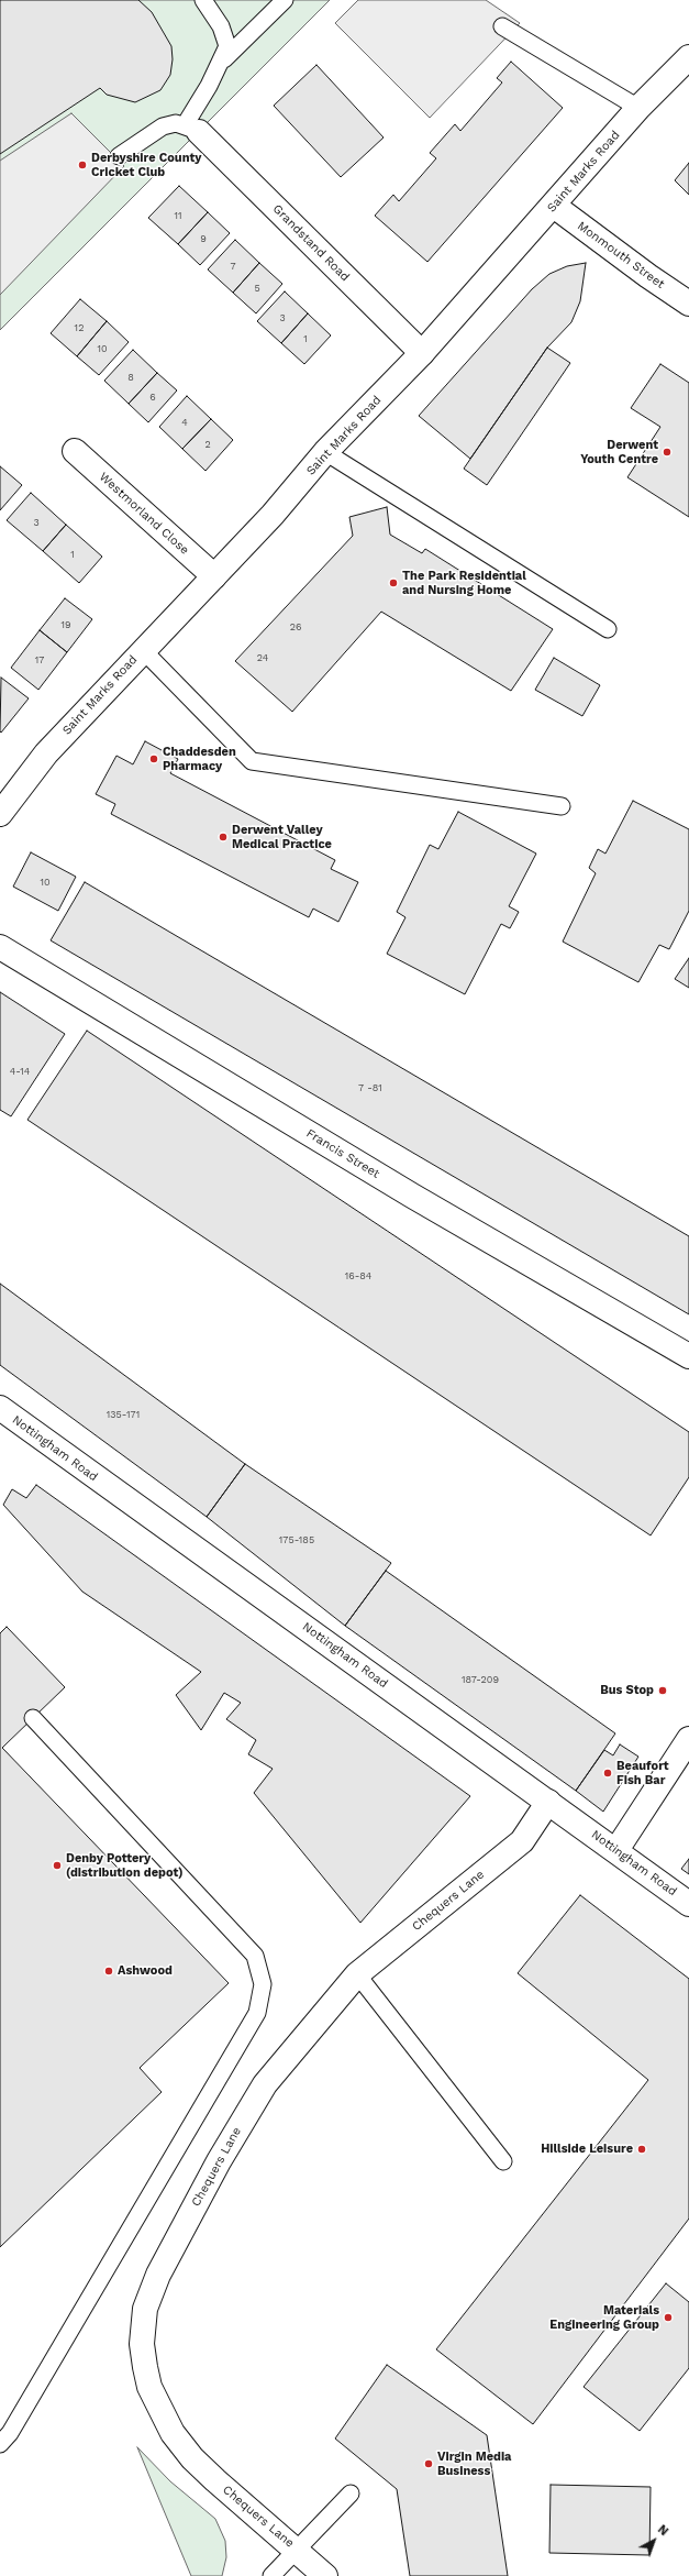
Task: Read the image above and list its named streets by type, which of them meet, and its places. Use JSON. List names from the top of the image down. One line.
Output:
{"streets":{"street":["Saint Marks Road","Grandstand Road","Monmouth Street","Westmorland Close","Francis Street","Nottingham Road","Chequers Lane"]},"crossings":[["Saint Marks Road","Grandstand Road"],["Saint Marks Road","Monmouth Street"],["Saint Marks Road","Westmorland Close"],["Nottingham Road","Chequers Lane"]],"places":["Derbyshire County Cricket Club","Derwent Youth Centre","The Park Residential and Nursing Home","Chaddesden Pharmacy","Derwent Valley Medical Practice","Bus Stop","Beaufort Fish Bar","Denby Pottery (distribution depot)","Ashwood","Hillside Leisure","Materials Engineering Group","Virgin Media Business"],"house_numbers":["11","9","7","5","3","12","1","10","8","6","4","2","3","1","19","26","24","17","10","4-14","7 -81","16-84","135-171","175-185","187-209"],"north":"top right"}
